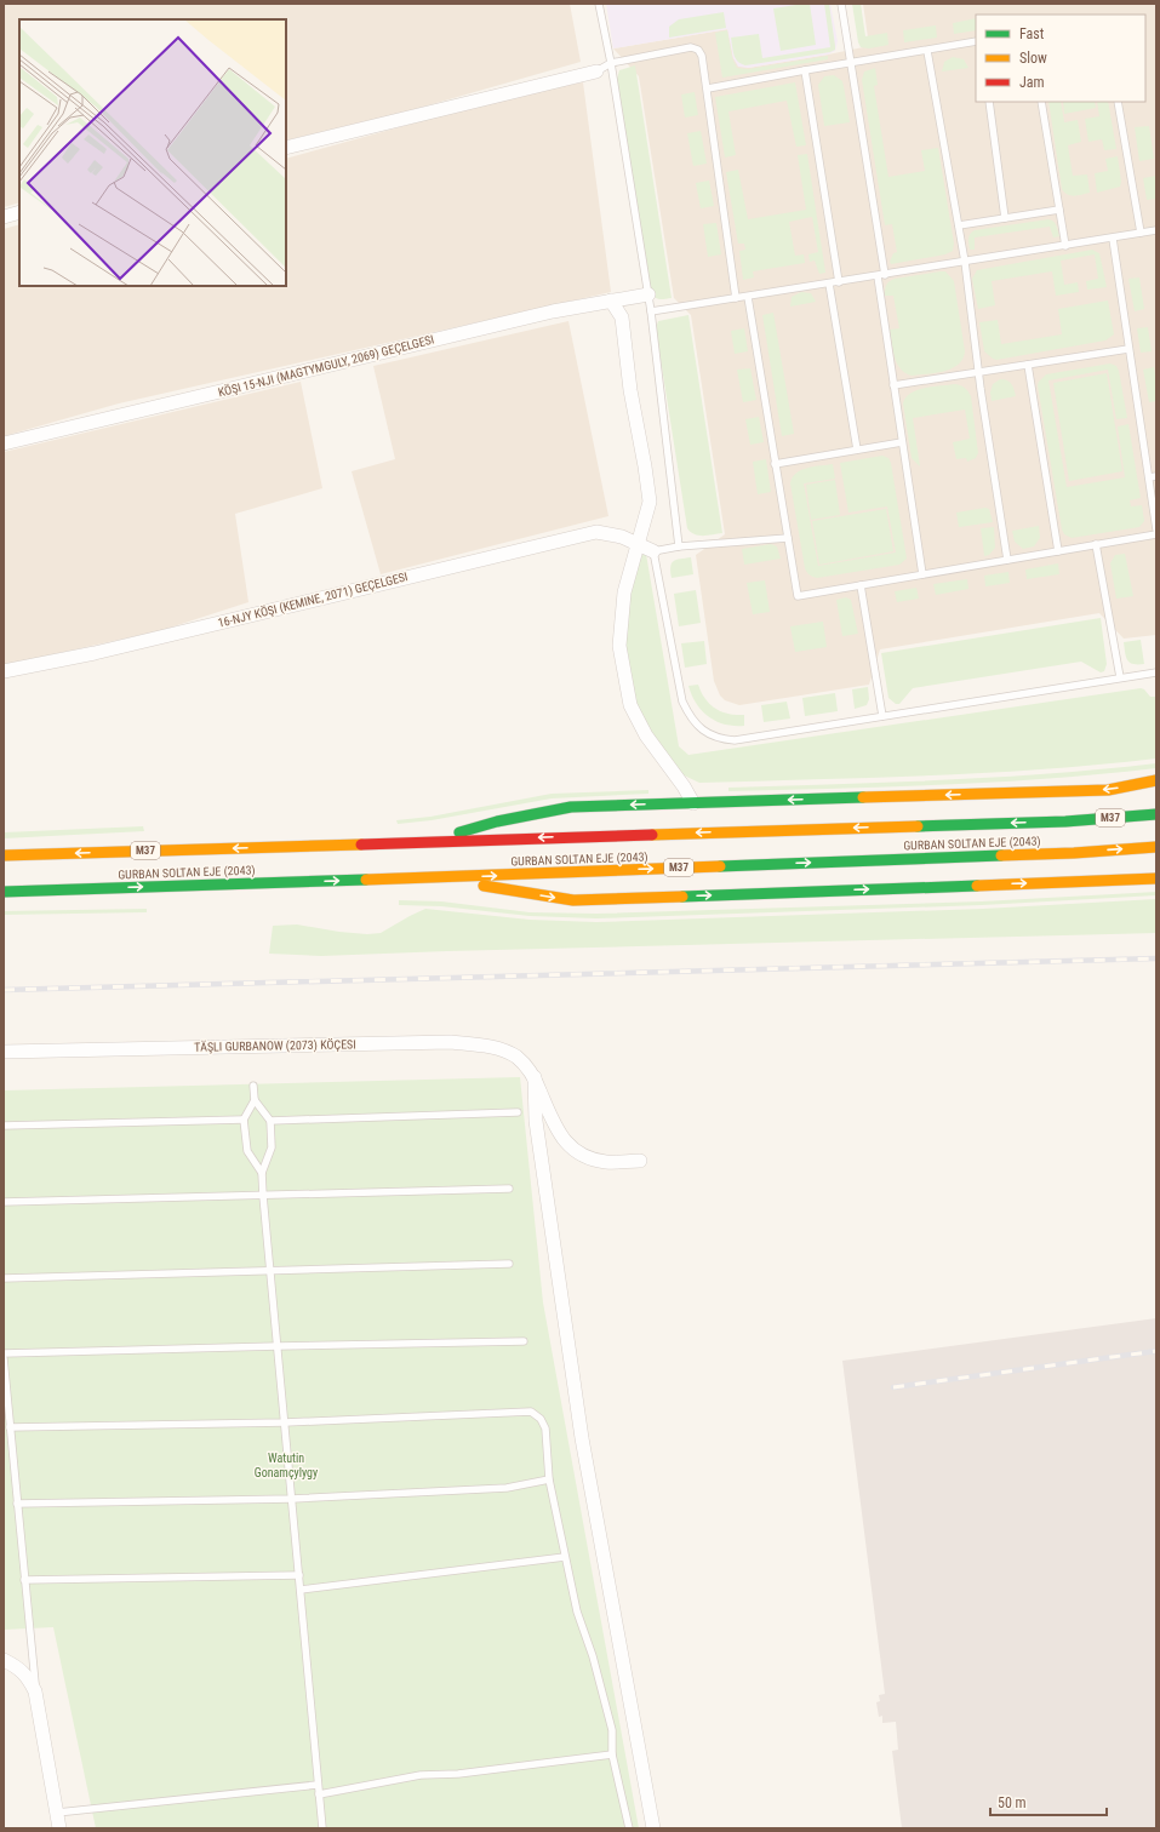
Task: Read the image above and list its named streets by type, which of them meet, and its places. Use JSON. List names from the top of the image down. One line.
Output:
{"streets":{"highway":["M37","GURBAN SOLTAN EJE (2043)"],"street":["KÖŞI 15-NJI (MAGTYMGULY, 2069) GEÇELGESI","16-NJY KÖŞI (KEMINE, 2071) GEÇELGESI","TÄŞLI GURBANOW (2073) KÖÇESI"]},"parks":["Watutin Gonamçylygy"],"legend":["Fast","Slow","Jam"],"scale_bar":"50 m"}
